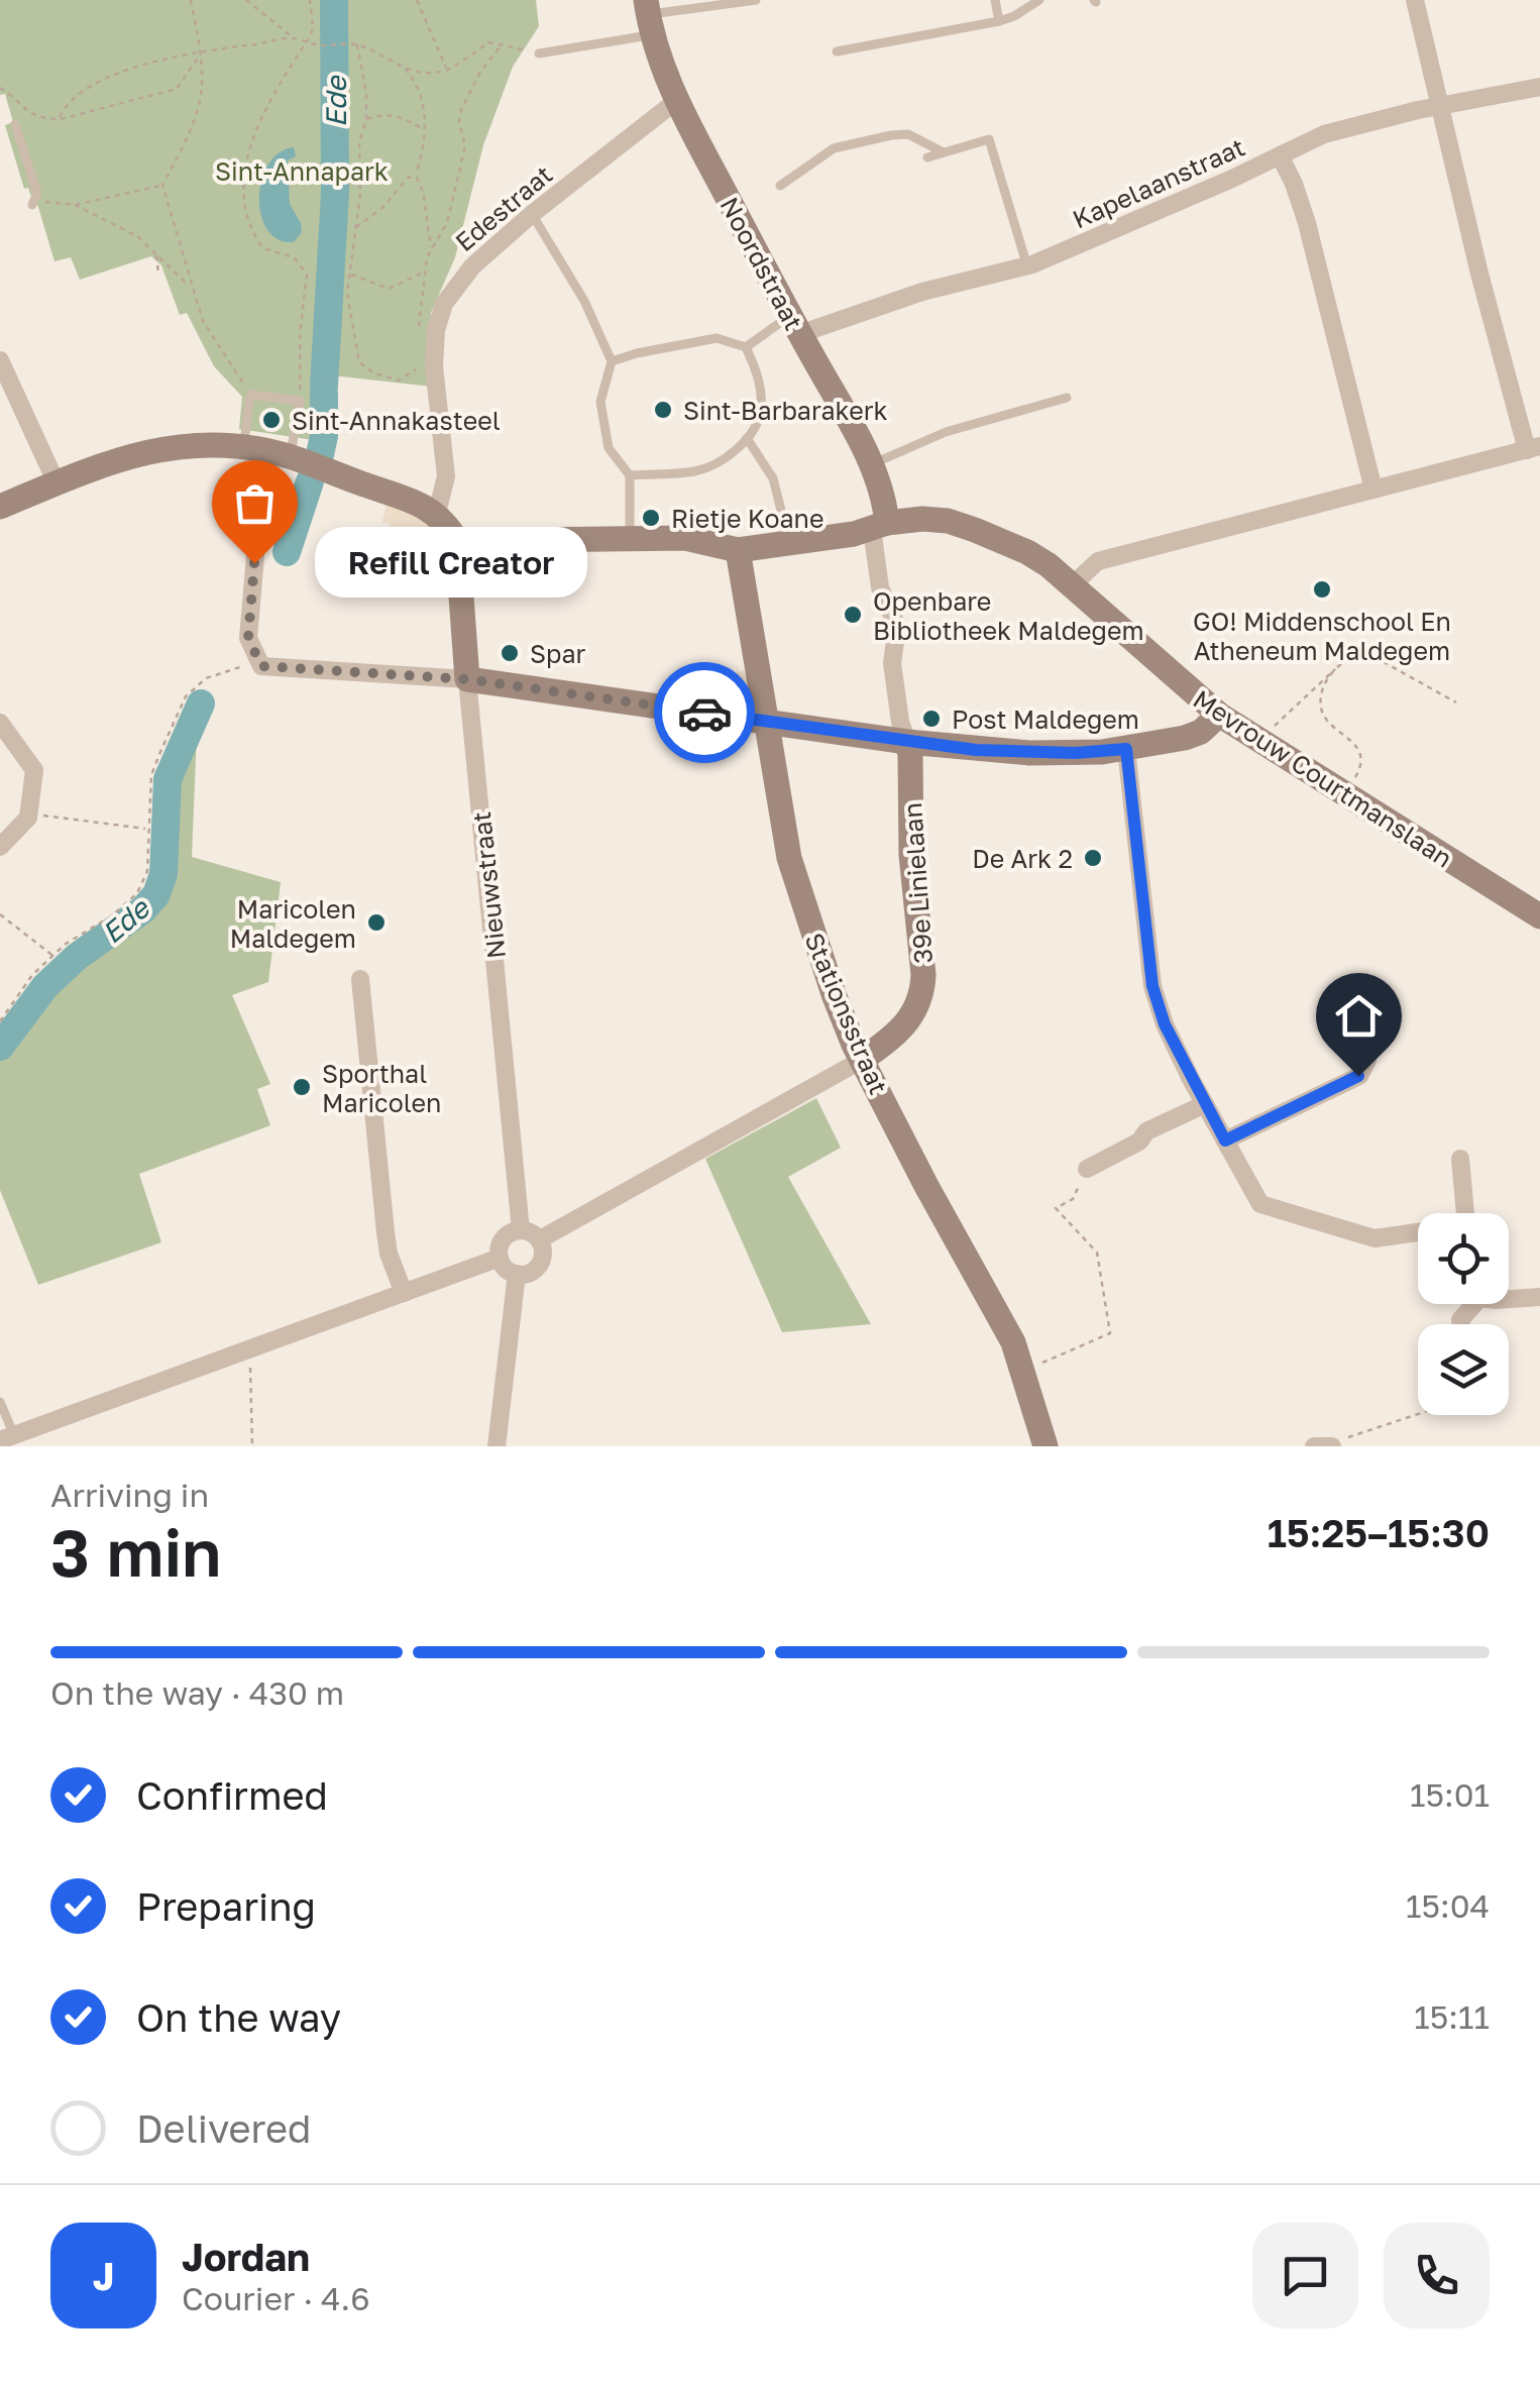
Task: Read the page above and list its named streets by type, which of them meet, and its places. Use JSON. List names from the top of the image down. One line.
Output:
{"streets":{"street":["Kapelaanstraat","Edestraat","Noordstraat","Mevrouw Courtmanslaan","39e Linielaan","Nieuwstraat","Stationsstraat"]},"crossings":[["Kapelaanstraat","Noordstraat"],["Edestraat","Noordstraat"],["Noordstraat","Mevrouw Courtmanslaan"],["Mevrouw Courtmanslaan","Stationsstraat"],["39e Linielaan","Stationsstraat"]],"water":["Ede"],"parks":["Sint-Annapark"],"places":["Sint-Barbarakerk","Sint-Annakasteel","Rietje Koane","Refill Creator","GO! Middenschool En Atheneum Maldegem","Openbare Bibliotheek Maldegem","Spar","Post Maldegem","De Ark 2","Maricolen Maldegem","Sporthal Maricolen"],"page":{"bubble":"Refill Creator","heading":["3 min","Arriving in","15:25–15:30"],"panel":["Jordan","Courier · 4.6"],"bar":"On the way · 430 m","list":[["Confirmed","15:01"],["Preparing","15:04"],["On the way","15:11"],"Delivered"],"round":"J"}}
